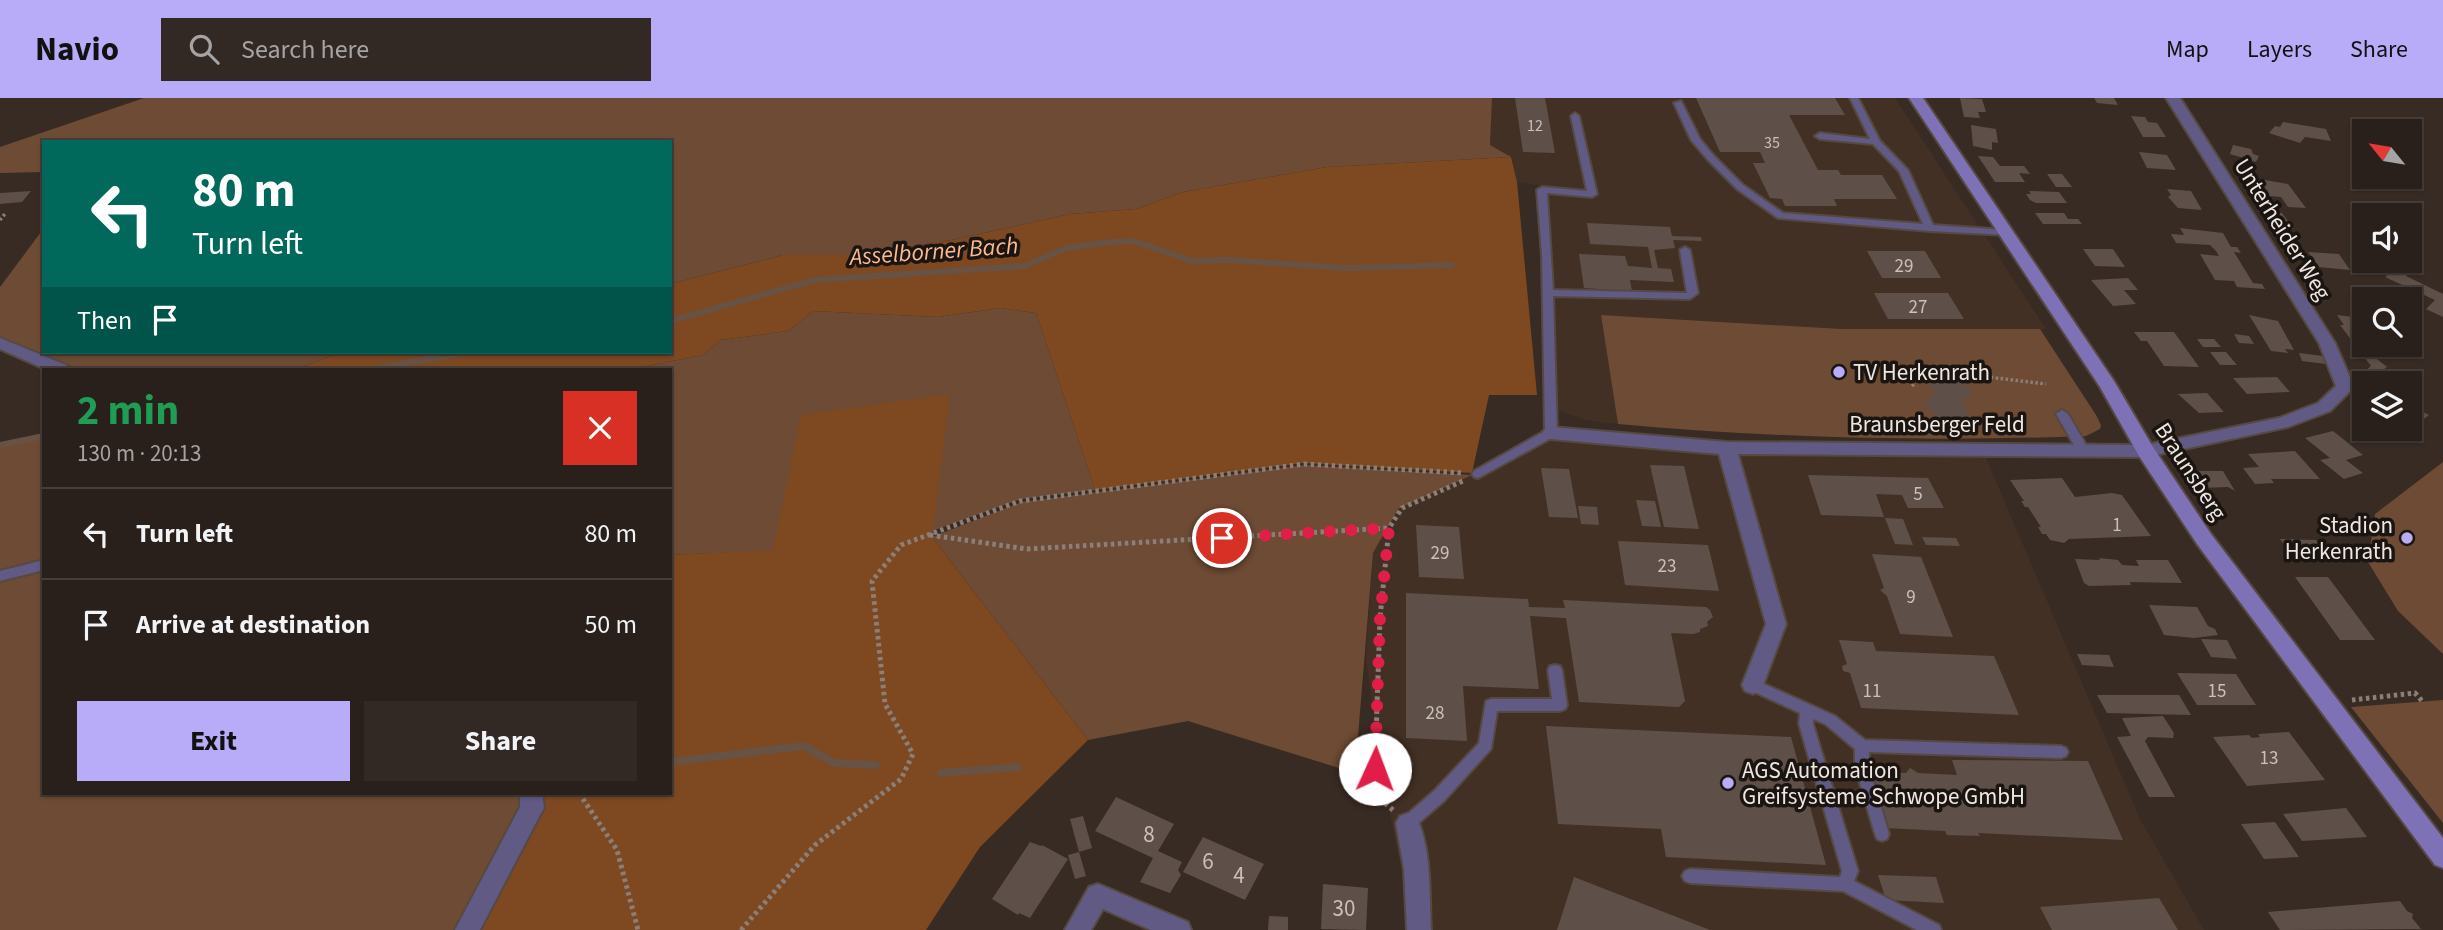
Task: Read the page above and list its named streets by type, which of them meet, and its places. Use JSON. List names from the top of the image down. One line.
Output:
{"streets":{"main road":["Braunsberg"],"street":["Unterheider Weg","Braunsberger Feld"]},"crossings":[["Unterheider Weg","Braunsberger Feld"],["Unterheider Weg","Braunsberg"],["Braunsberger Feld","Braunsberg"]],"water":["Asselborner Bach"],"places":["TV Herkenrath","Stadion Herkenrath","AGS Automation Greifsysteme Schwope GmbH"],"house_numbers":["12","35","29","27","5","1","29","23","9","11","15","28","13","8","6","4","30"],"north":"top left","page":{"header":"Navio","search":"Search here","nav":["Map","Layers","Share"],"turn":["80 m","Turn left"],"then":"Then","heading":["2 min","130 m · 20:13"],"list":[{"name":"Turn left","value":"80 m"},{"name":"Arrive at destination","value":"50 m"}],"buttons":["Exit","Share"]}}
